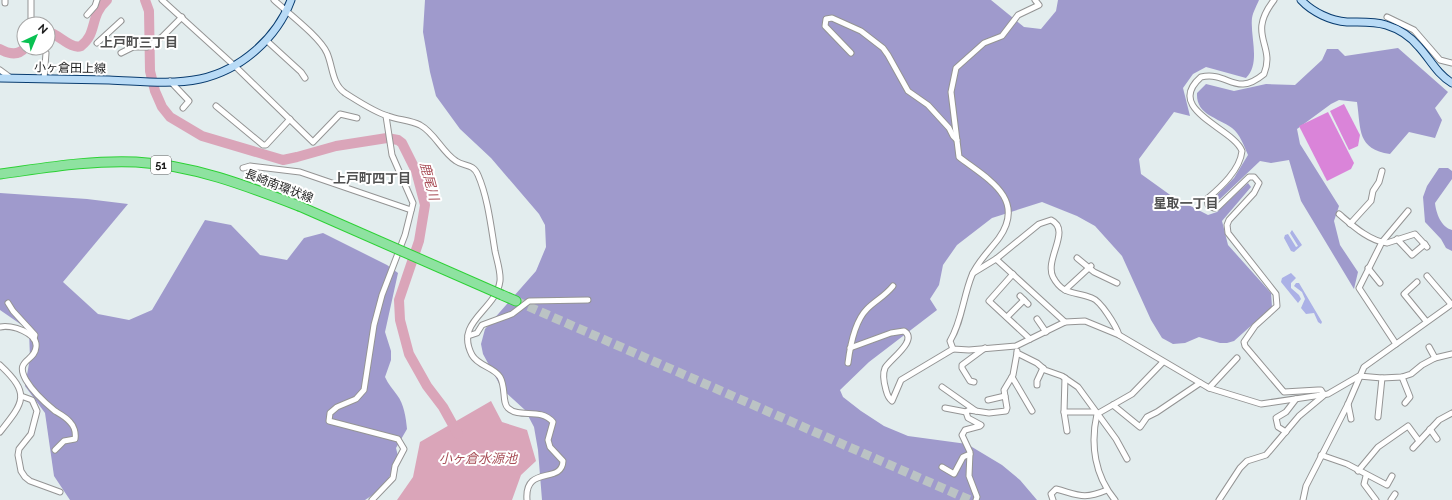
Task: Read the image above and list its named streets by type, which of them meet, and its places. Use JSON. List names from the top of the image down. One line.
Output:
{"streets":{"highway":["51","長崎南環状線"],"main road":["小ヶ倉田上線"]},"districts":["上戸町三丁目","上戸町四丁目","星取一丁目"],"water":["鹿尾川","小ヶ倉水源池"],"north":"top right"}
